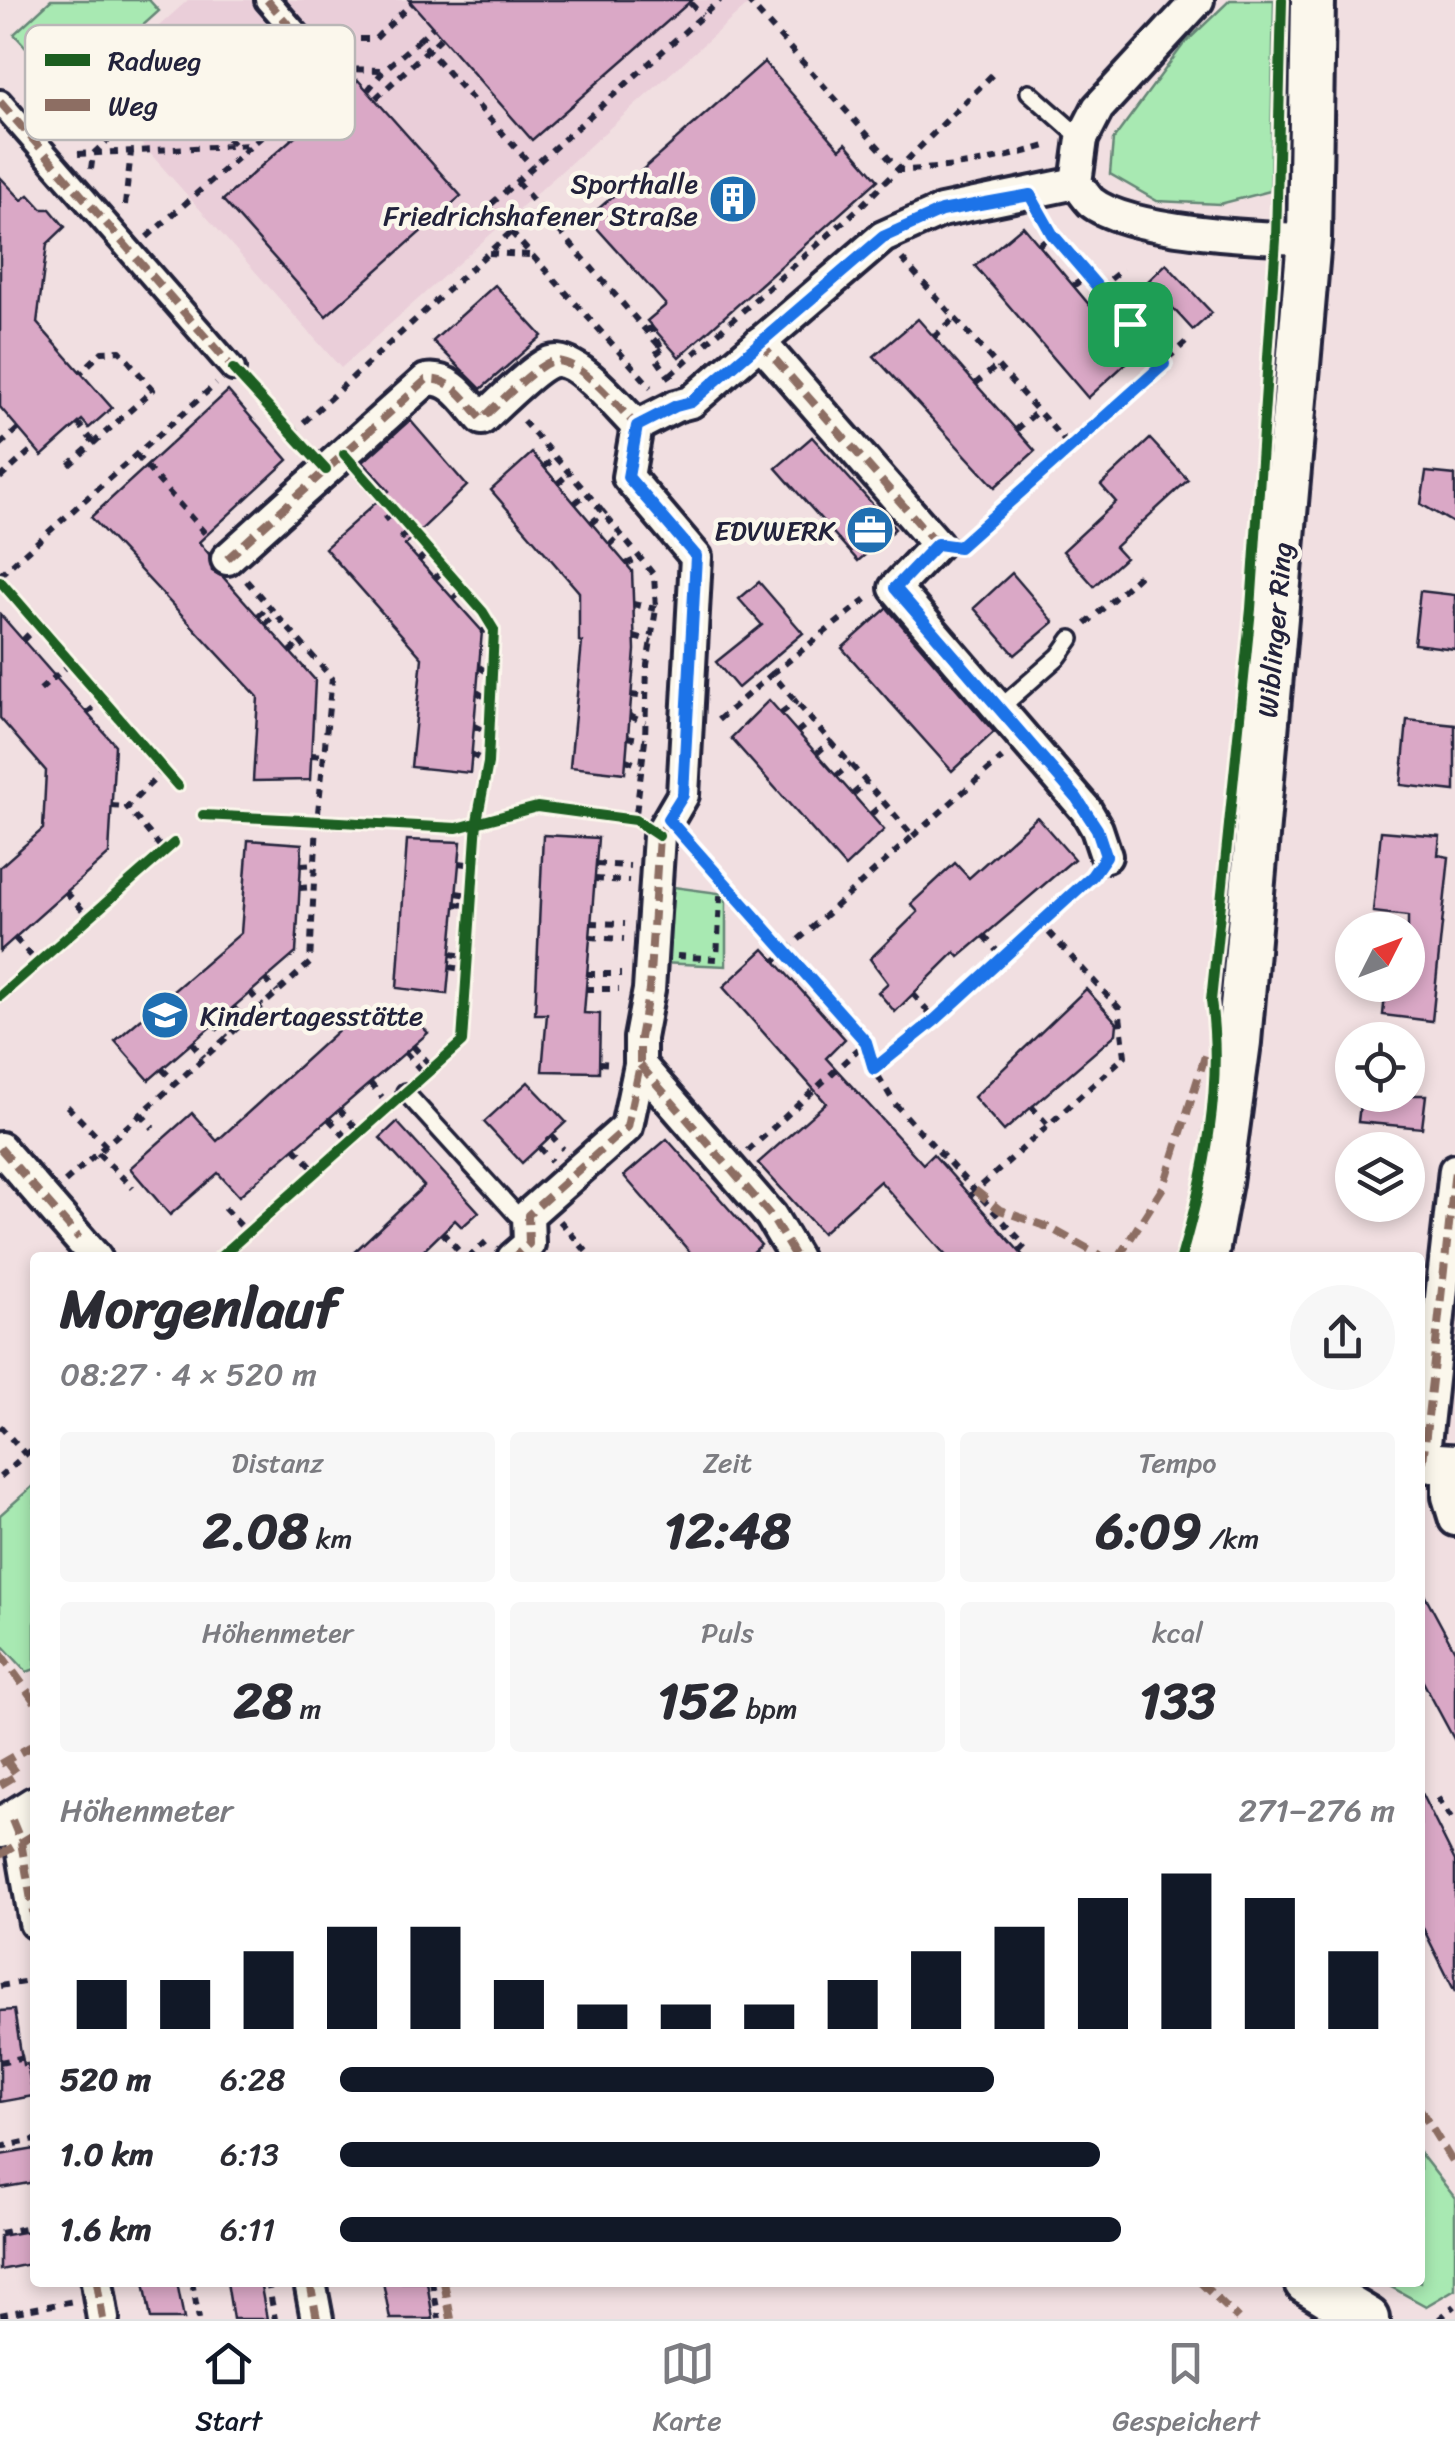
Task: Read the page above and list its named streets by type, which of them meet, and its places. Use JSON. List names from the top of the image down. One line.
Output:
{"streets":{"main road":["Wiblinger Ring"]},"places":{"building":["Sporthalle Friedrichshafener Straße"],"office":["EDVWERK"],"school or university":["Kindertagesstätte"]},"legend":["Radweg","Weg"],"north":"top right","page":{"heading":["Morgenlauf","08:27 · 4 × 520 m"],"stats":[["Distanz","2.08 km"],["Zeit","12:48"],["Tempo","6:09 /km"],["Höhenmeter","28 m"],["Puls","152 bpm"],["kcal","133"]],"chart":["Höhenmeter","271–276 m"],"list":[{"name":"520 m","note":"6:28"},{"name":"1.0 km","note":"6:13"},{"name":"1.6 km","note":"6:11"}],"tabs":["Start","Karte","Gespeichert"]}}
